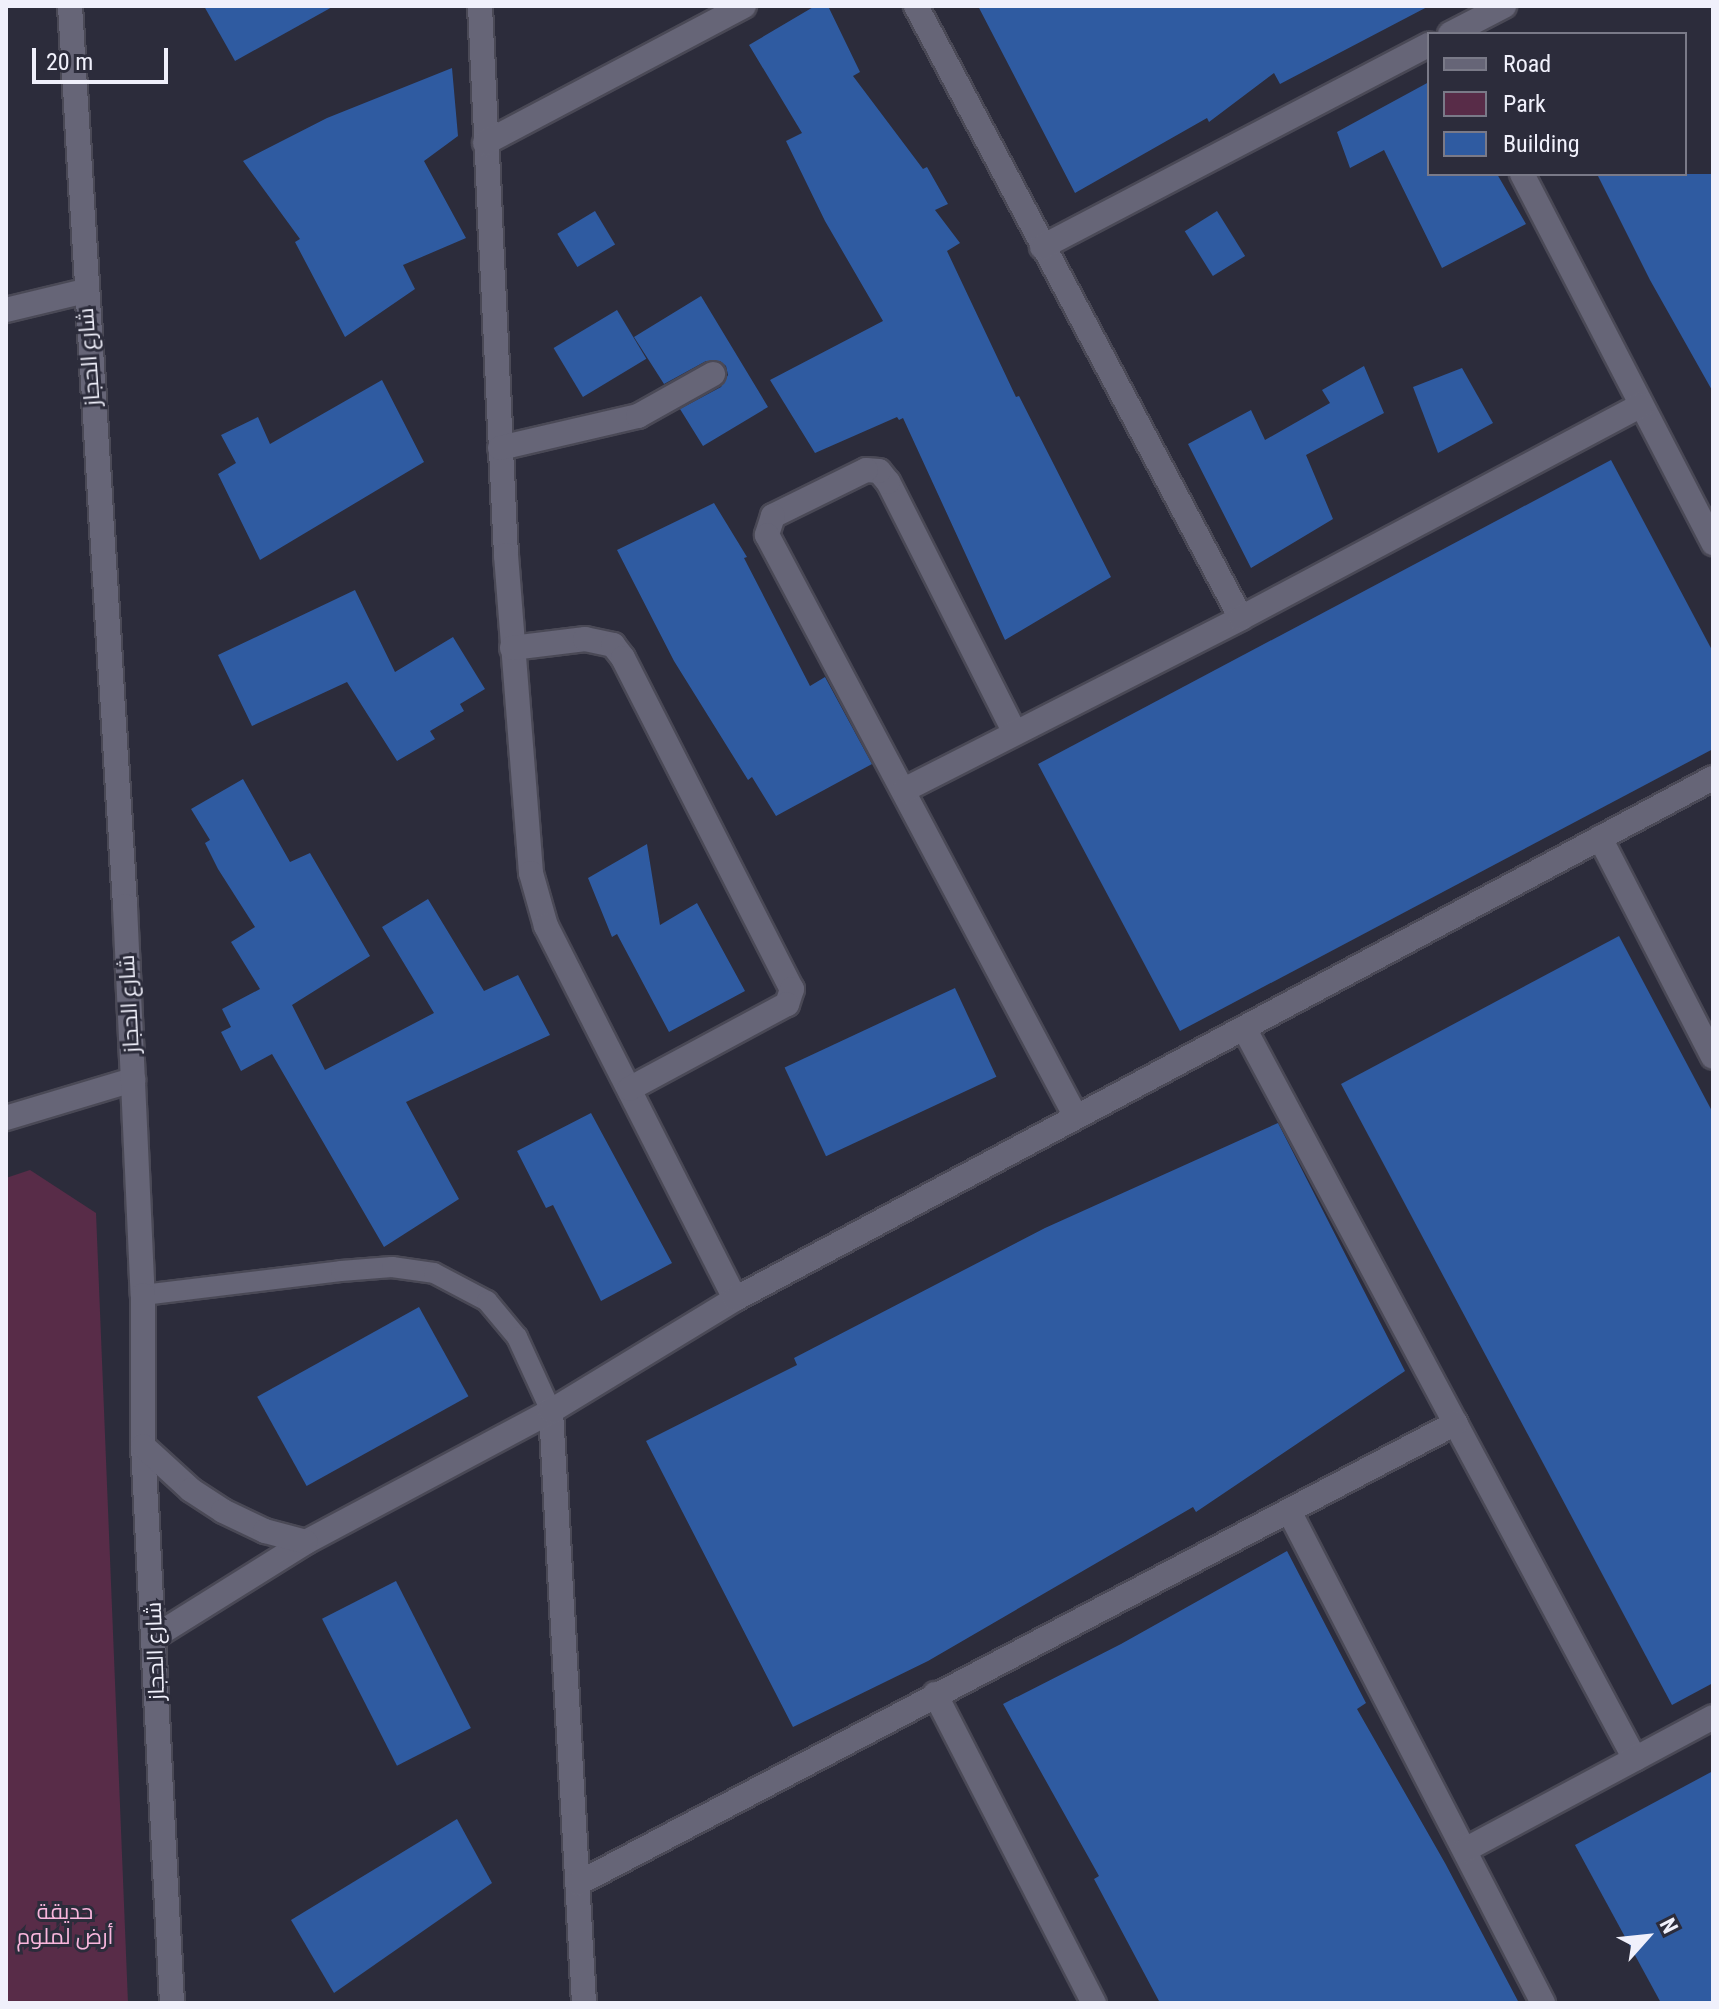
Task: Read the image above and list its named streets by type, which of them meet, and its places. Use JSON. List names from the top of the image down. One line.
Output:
{"streets":{"street":["شارع الحجاز"]},"parks":["حديقة أرض لملوم"],"legend":["Road","Park","Building"],"scale_bar":"20 m","north":"top right"}
